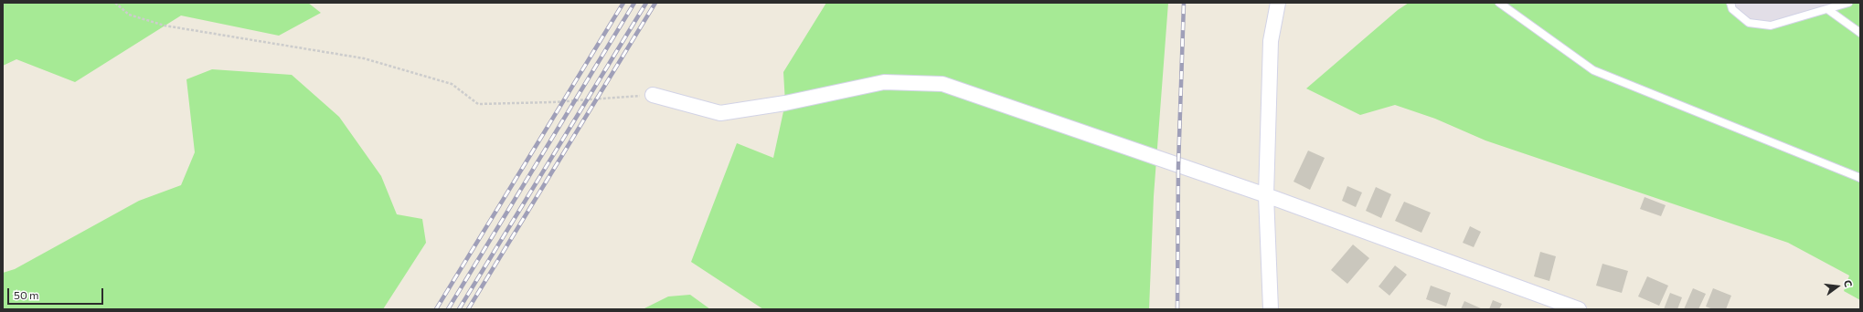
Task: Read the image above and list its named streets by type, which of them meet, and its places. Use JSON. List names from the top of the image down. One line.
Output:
{"scale_bar":"50 m","north":"right"}
